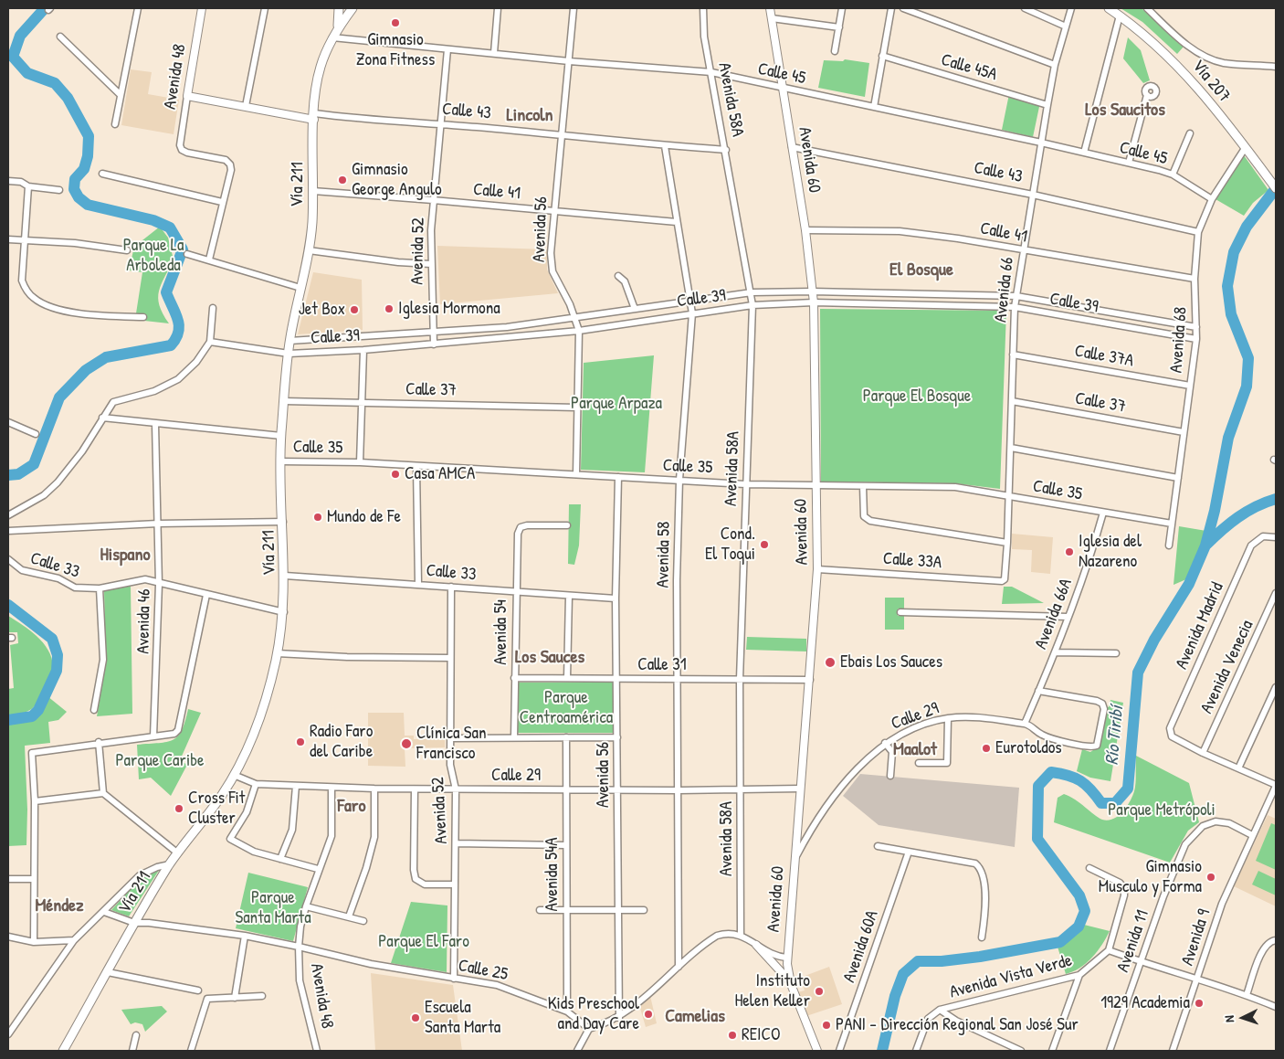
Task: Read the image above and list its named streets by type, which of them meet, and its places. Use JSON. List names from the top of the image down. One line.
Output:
{"streets":{"main road":["Vía 207","Vía 211"],"street":["Calle 45A","Calle 45","Avenida 48","Avenida 58A","Calle 43","Avenida 60","Calle 41","Avenida 56","Avenida 52","Avenida 66","Calle 39","Avenida 68","Calle 37A","Calle 37","Calle 35","Avenida 58","Calle 33A","Calle 33","Avenida 66A","Avenida 46","Avenida Madrid","Avenida 54","Calle 31","Avenida Venecia","Calle 29","Avenida 54A","Avenida 9","Avenida 11","Avenida 60A","Calle 25","Avenida Vista Verde"]},"crossings":[["Calle 45A","Avenida 66"],["Calle 45","Avenida 58A"],["Calle 45","Avenida 60"],["Calle 45","Vía 211"],["Calle 45","Avenida 56"],["Calle 45","Avenida 52"],["Calle 45","Avenida 66"],["Calle 45","Avenida 68"],["Avenida 48","Calle 43"],["Avenida 48","Calle 29"],["Avenida 48","Calle 25"],["Vía 207","Avenida 68"],["Avenida 58A","Calle 43"],["Avenida 58A","Calle 39"],["Avenida 58A","Calle 35"],["Avenida 58A","Calle 31"],["Avenida 58A","Calle 29"],["Calle 43","Avenida 60"],["Calle 43","Vía 211"],["Calle 43","Avenida 56"],["Calle 43","Avenida 52"],["Calle 43","Avenida 66"],["Calle 43","Avenida 68"],["Calle 43","Avenida 58"],["Avenida 60","Calle 41"],["Avenida 60","Calle 39"],["Avenida 60","Calle 35"],["Avenida 60","Calle 33A"],["Avenida 60","Calle 31"],["Avenida 60","Calle 29"],["Vía 211","Calle 41"],["Vía 211","Calle 39"],["Vía 211","Calle 37"],["Vía 211","Calle 35"],["Vía 211","Calle 33"],["Vía 211","Calle 29"],["Vía 211","Calle 25"],["Calle 41","Avenida 56"],["Calle 41","Avenida 52"],["Calle 41","Avenida 66"],["Calle 41","Avenida 68"],["Calle 41","Avenida 58"],["Avenida 56","Calle 39"],["Avenida 56","Calle 37"],["Avenida 56","Calle 35"],["Avenida 56","Calle 33"],["Avenida 56","Calle 31"],["Avenida 56","Calle 29"],["Avenida 52","Calle 39"],["Avenida 52","Calle 33"],["Avenida 52","Calle 29"],["Avenida 52","Calle 25"],["Avenida 66","Calle 39"],["Avenida 66","Calle 37A"],["Avenida 66","Calle 37"],["Avenida 66","Calle 35"],["Avenida 66","Calle 33A"],["Calle 39","Avenida 68"],["Calle 39","Avenida 58"],["Avenida 68","Calle 37A"],["Avenida 68","Calle 37"],["Avenida 68","Calle 35"],["Calle 35","Avenida 58"],["Calle 35","Calle 33A"],["Calle 35","Avenida 66A"],["Avenida 58","Calle 31"],["Avenida 58","Calle 29"],["Calle 33","Avenida 46"],["Calle 33","Avenida 54"],["Avenida 66A","Calle 29"],["Avenida Madrid","Avenida Venecia"],["Avenida 54","Calle 31"],["Calle 29","Avenida 54A"],["Avenida 54A","Calle 25"],["Avenida 9","Avenida 11"]],"districts":["Los Saucitos","Lincoln","El Bosque","Hispano","Los Sauces","Maalot","Faro","Méndez","Camelias"],"water":["Río Tiribí"],"parks":["Parque La Arboleda","Parque El Bosque","Parque Arpaza","Parque Centroamérica","Parque Caribe","Parque Metrópoli","Parque Santa Marta","Parque El Faro"],"places":["Gimnasio Zona Fitness","Gimnasio George Angulo","Iglesia Mormona","Jet Box","Casa AMCA","Mundo de Fe","Cond. El Toqui","Iglesia del Nazareno","Ebais Los Sauces","Radio Faro del Caribe","Clínica San Francisco","Eurotoldos","Cross Fit Cluster","Gimnasio Musculo y Forma","Instituto Helen Keller","1929 Academia","Kids Preschool and Day Care","Escuela Santa Marta","PANI - Dirección Regional San José Sur","REICO"],"north":"left"}
